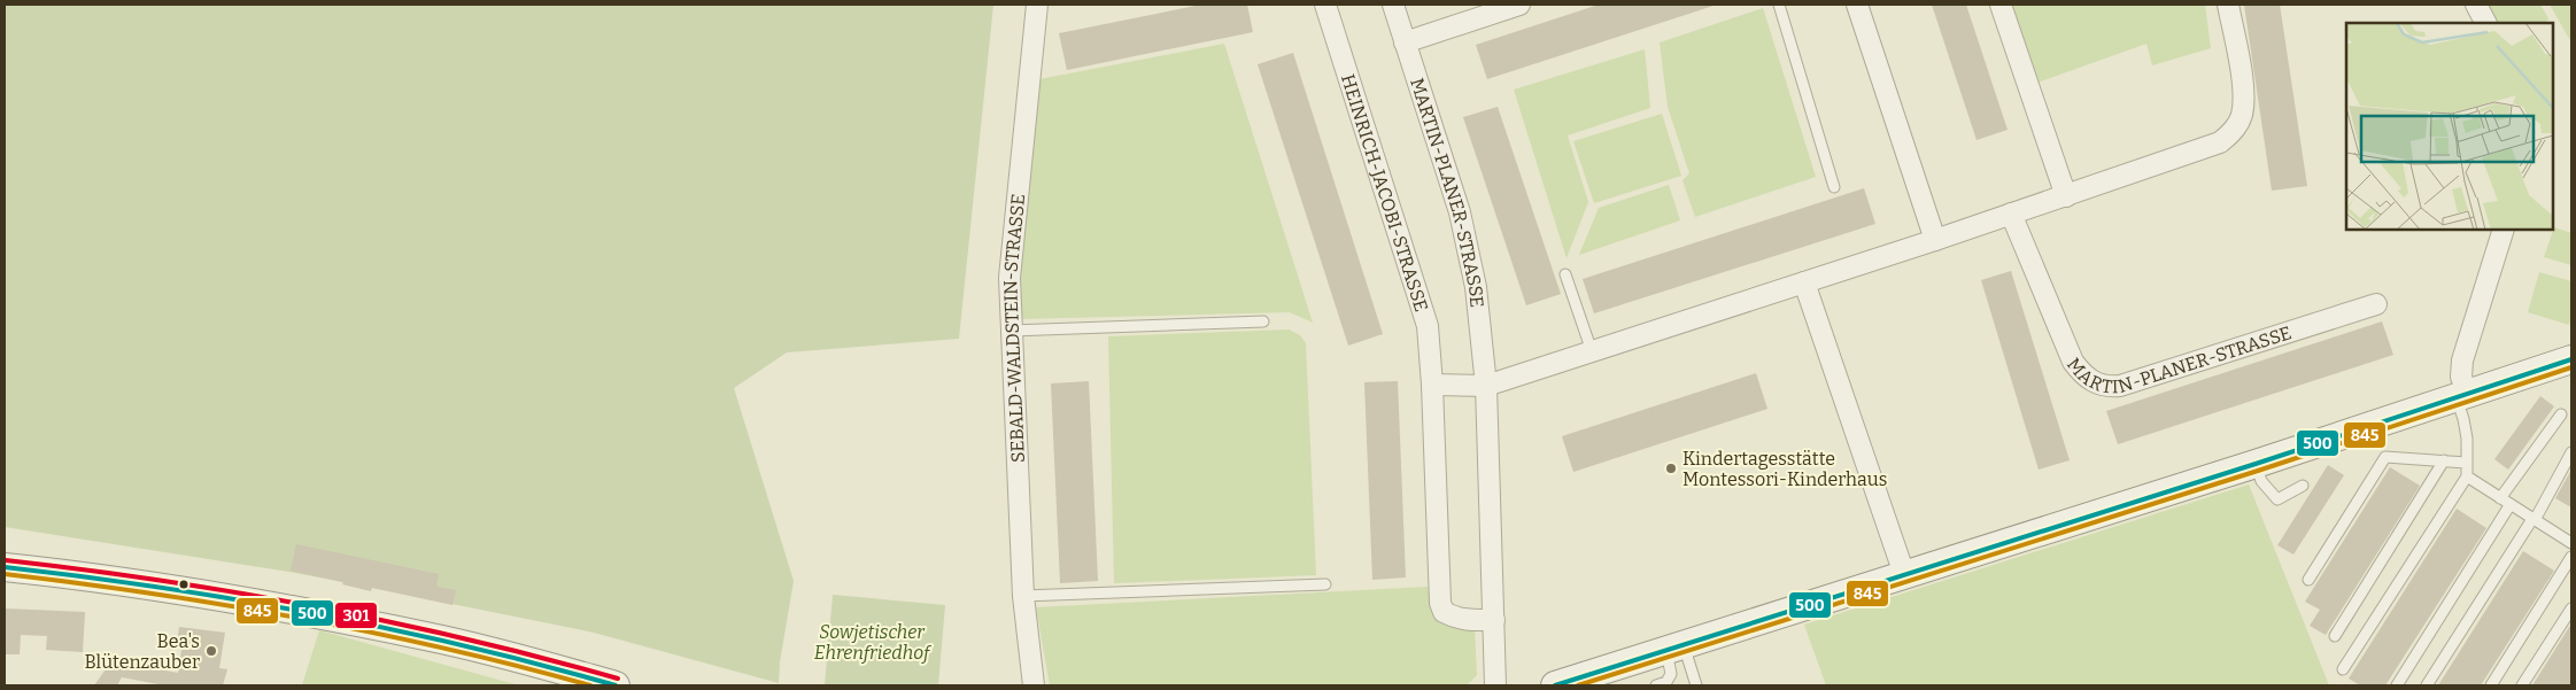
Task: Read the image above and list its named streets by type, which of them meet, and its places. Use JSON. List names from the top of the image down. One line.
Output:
{"streets":{"street":["HEINRICH-JACOBI-STRASSE","MARTIN-PLANER-STRASSE","SEBALD-WALDSTEIN-STRASSE"]},"crossings":[["HEINRICH-JACOBI-STRASSE","MARTIN-PLANER-STRASSE"]],"parks":["Sowjetischer Ehrenfriedhof"],"places":["Kindertagesstätte Montessori-Kinderhaus","Bea's Blütenzauber"],"lines":["transit line 500","transit line 845","transit line 301"]}
